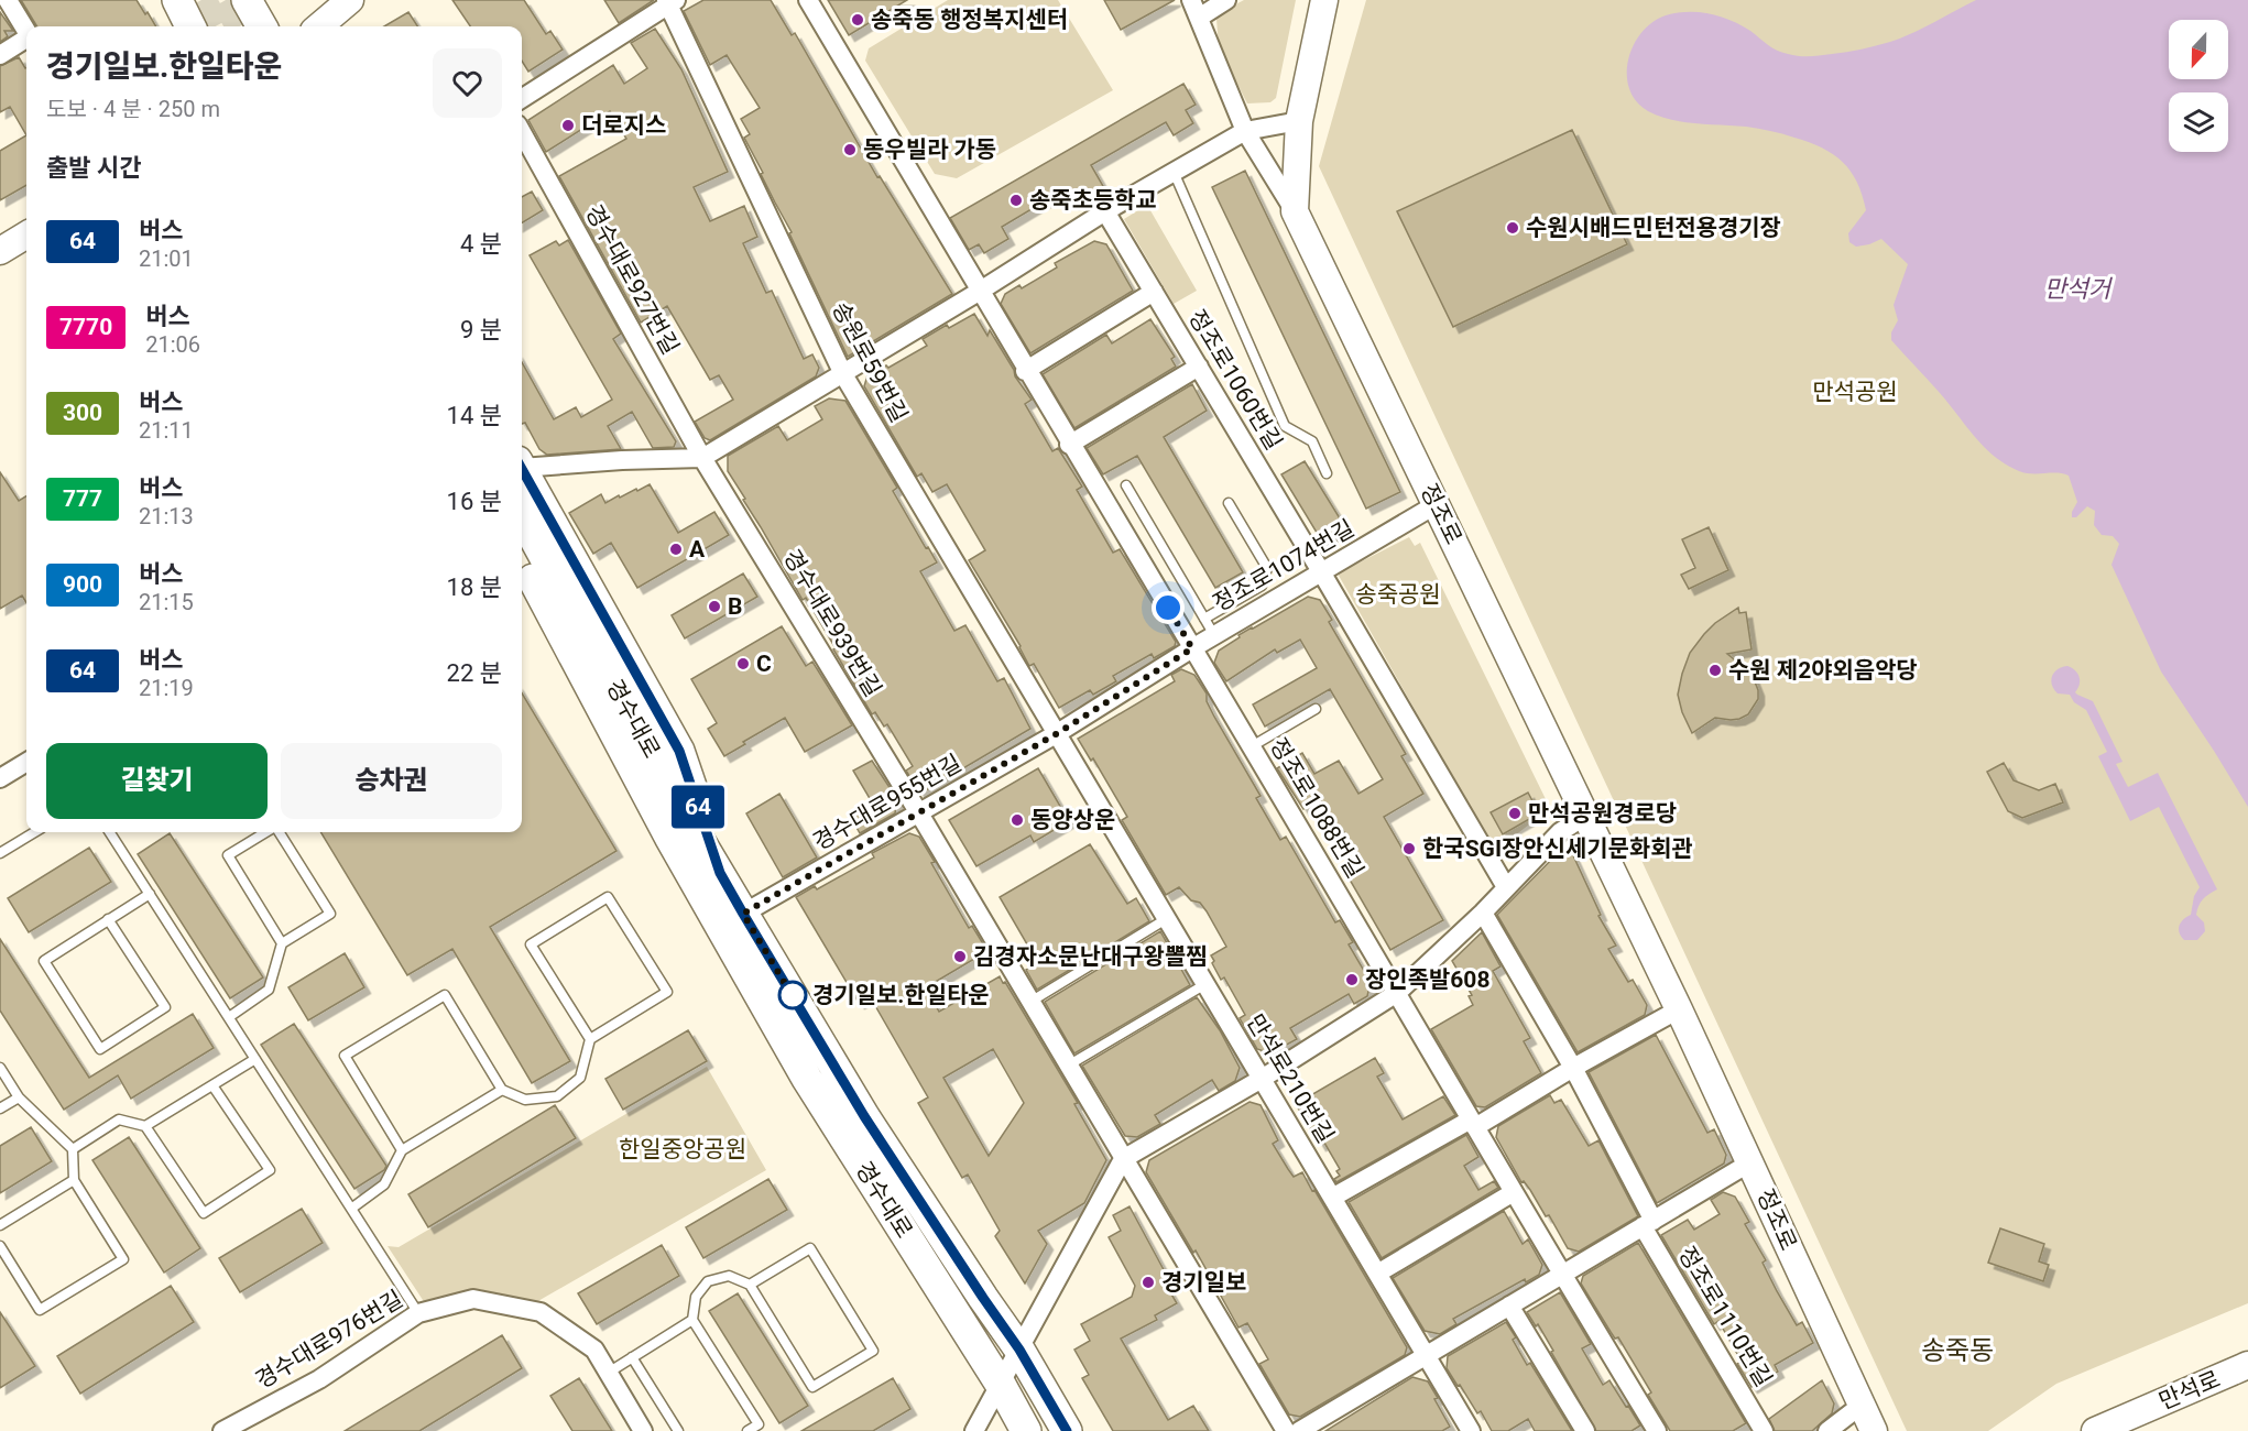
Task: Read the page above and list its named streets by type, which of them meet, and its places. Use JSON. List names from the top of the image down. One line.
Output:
{"streets":{"main road":["경수대로"],"street":["경수대로927번길","송원로59번길","정조로1060번길","정조로","정조로1074번길","경수대로939번길","경수대로955번길","정조로1088번길","만석로210번길","정조로1110번길","경수대로976번길","만석로"]},"crossings":[["경수대로927번길","경수대로939번길"],["송원로59번길","정조로1074번길"],["송원로59번길","경수대로955번길"],["송원로59번길","만석로210번길"],["정조로1060번길","정조로1074번길"],["정조로","정조로1074번길"],["정조로1074번길","경수대로955번길"],["정조로1074번길","정조로1088번길"],["정조로1074번길","만석로210번길"],["경수대로939번길","경수대로955번길"],["경수대로","경수대로955번길"],["경수대로955번길","만석로210번길"]],"districts":["송죽동"],"water":["만석거"],"parks":["만석공원","송죽공원","한일중앙공원"],"places":["송죽동 행정복지센터","더로지스","동우빌라 가동","송죽초등학교","수원시배드민턴전용경기장","A","B","C","수원 제2야외음악당","만석공원경로당","동양상운","한국SGI장안신세기문화회관","김경자소문난대구왕뽈찜","장인족발608","경기일보.한일타운","경기일보"],"lines":["bus line 64"],"north":"bottom","page":{"on_map":"64","heading":[["경기일보.한일타운","도보 · 4 분 · 250 m"],"출발 시간"],"list":[{"mark":"64","name":"버스","note":"21:01","value":"4 분"},{"mark":"7770","name":"버스","note":"21:06","value":"9 분"},{"mark":"300","name":"버스","note":"21:11","value":"14 분"},{"mark":"777","name":"버스","note":"21:13","value":"16 분"},{"mark":"900","name":"버스","note":"21:15","value":"18 분"},{"mark":"64","name":"버스","note":"21:19","value":"22 분"}],"buttons":["길찾기","승차권"]}}
